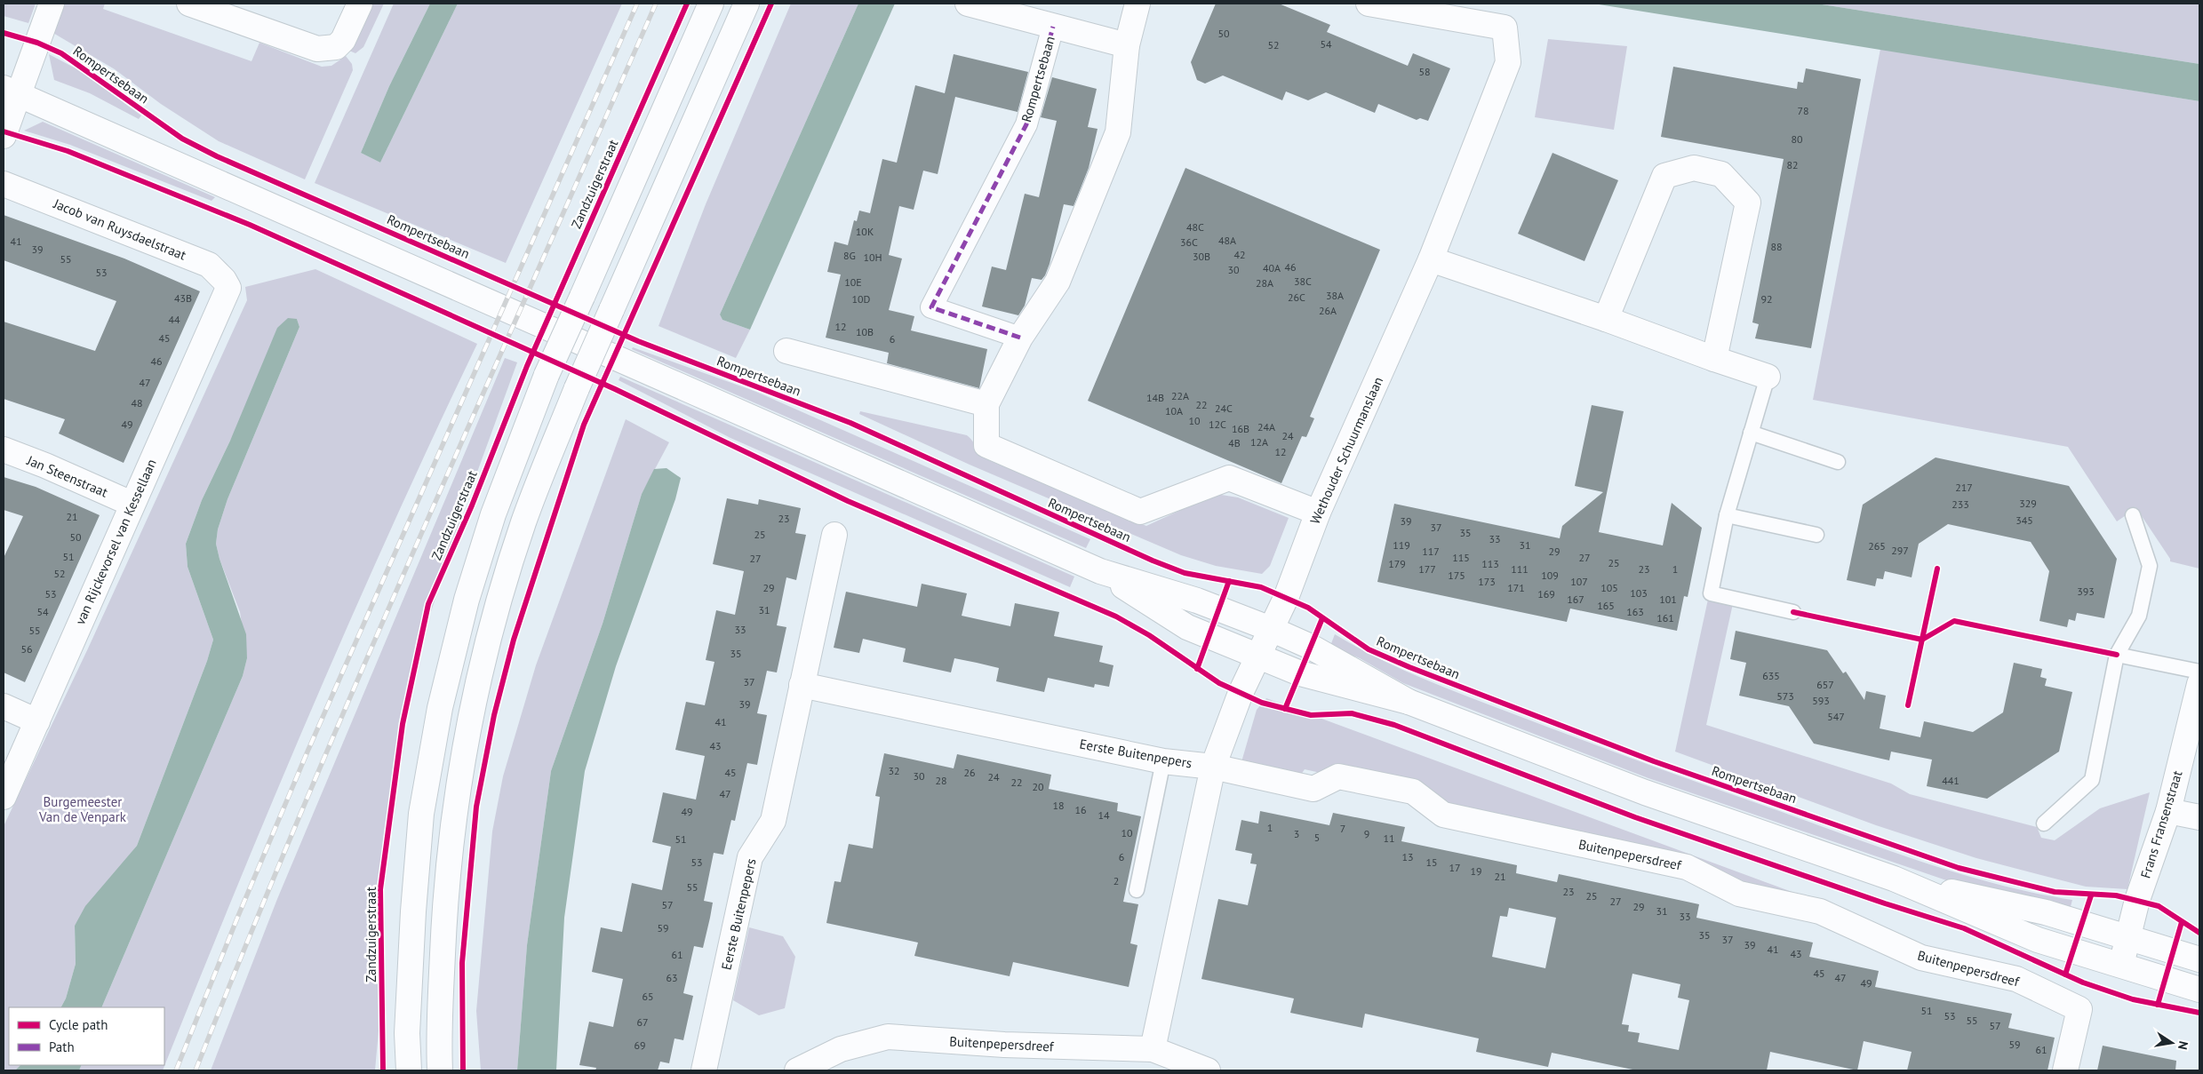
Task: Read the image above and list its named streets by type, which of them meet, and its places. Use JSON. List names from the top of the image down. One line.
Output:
{"streets":{"street":["Rompertsebaan","Jacob van Ruysdaelstraat","Wethouder Schuurmanslaan","Jan Steenstraat","van Rijckevorsel van Kessellaan","Eerste Buitenpepers","Frans Fransenstraat","Buitenpepersdreef"],"cycle path":["Zandzuigerstraat"]},"crossings":[["Rompertsebaan","Wethouder Schuurmanslaan"],["Jacob van Ruysdaelstraat","van Rijckevorsel van Kessellaan"],["Jan Steenstraat","van Rijckevorsel van Kessellaan"],["Eerste Buitenpepers","Buitenpepersdreef"]],"parks":["Burgemeester Van de Venpark"],"house_numbers":["50","54","52","58","78","80","82","48C","10K","48A","41","36C","88","39","42","8G","30B","10H","55","46","40A","30","53","38C","10E","28A","38A","26C","43B","10D","92","26A","44","12","10B","45","6","46","47","22A","14B","48","22","24C","10A","10","49","12C","24A","16B","24","12A","4B","12","217","329","233","21","23","345","39","37","35","25","50","33","119","31","265","297","117","29","51","115","27","27","25","179","113","177","111","23","1","52","175","109","173","107","29","171","105","393","103","53","169","167","101","165","31","54","163","161","33","55","56","35","635","37","657","573","593","39","547","41","43","32","45","26","30","24","28","441","22","20","47","18","16","49","14","1","7","10","3","9","5","11","51","6","13","53","15","17","19","21","2","55","23","25","27","57","29","31","33","59","35","37","39","41","43","61","45","63","47","49","65","51","53","55","67","57","59","69","61"],"legend":["Cycle path","Path"],"north":"right"}
